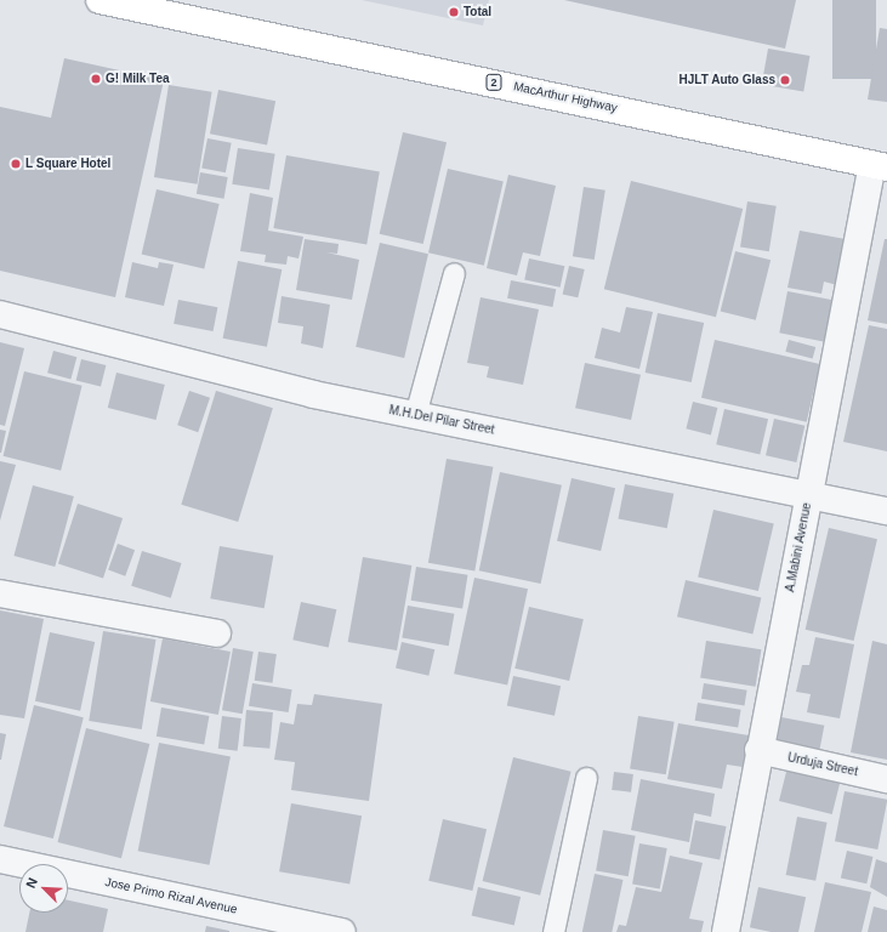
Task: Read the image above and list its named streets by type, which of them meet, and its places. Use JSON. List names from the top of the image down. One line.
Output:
{"streets":{"highway":["2","MacArthur Highway"],"street":["M.H.Del Pilar Street","A.Mabini Avenue","Urduja Street","Jose Primo Rizal Avenue"]},"crossings":[["MacArthur Highway","A.Mabini Avenue"],["M.H.Del Pilar Street","A.Mabini Avenue"],["A.Mabini Avenue","Urduja Street"]],"places":["Total","G! Milk Tea","HJLT Auto Glass","L Square Hotel"],"north":"top left"}
